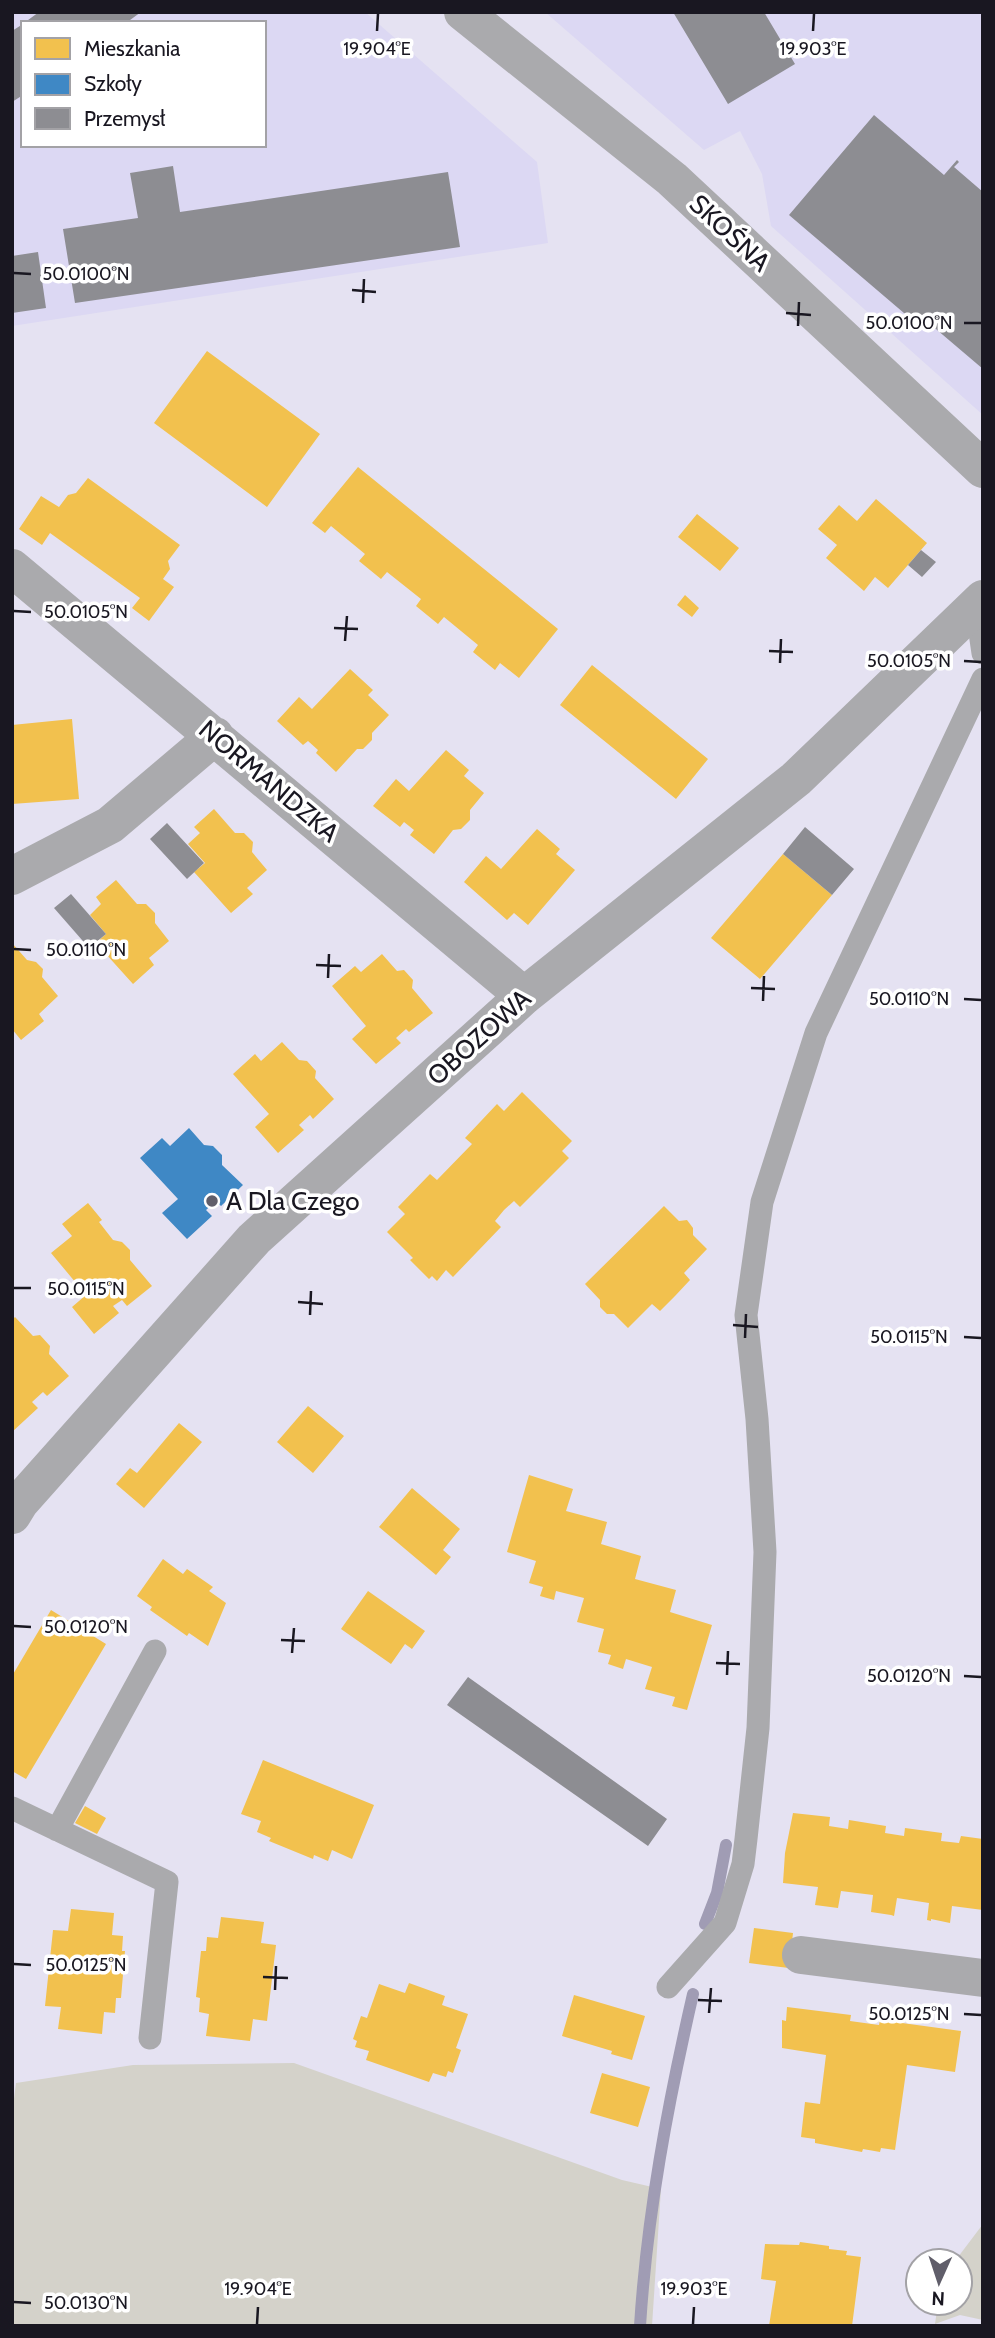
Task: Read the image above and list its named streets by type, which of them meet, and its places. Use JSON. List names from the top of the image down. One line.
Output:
{"streets":{"street":["SKOŚNA","NORMANDZKA","OBOZOWA"]},"crossings":[["NORMANDZKA","OBOZOWA"]],"places":["A Dla Czego"],"legend":["Mieszkania","Szkoły","Przemysł"],"north":"bottom","coordinates":["19.904°E","19.903°E","50.0100°N","50.0105°N","50.0110°N","50.0115°N","50.0120°N","50.0125°N","50.0130°N"]}
